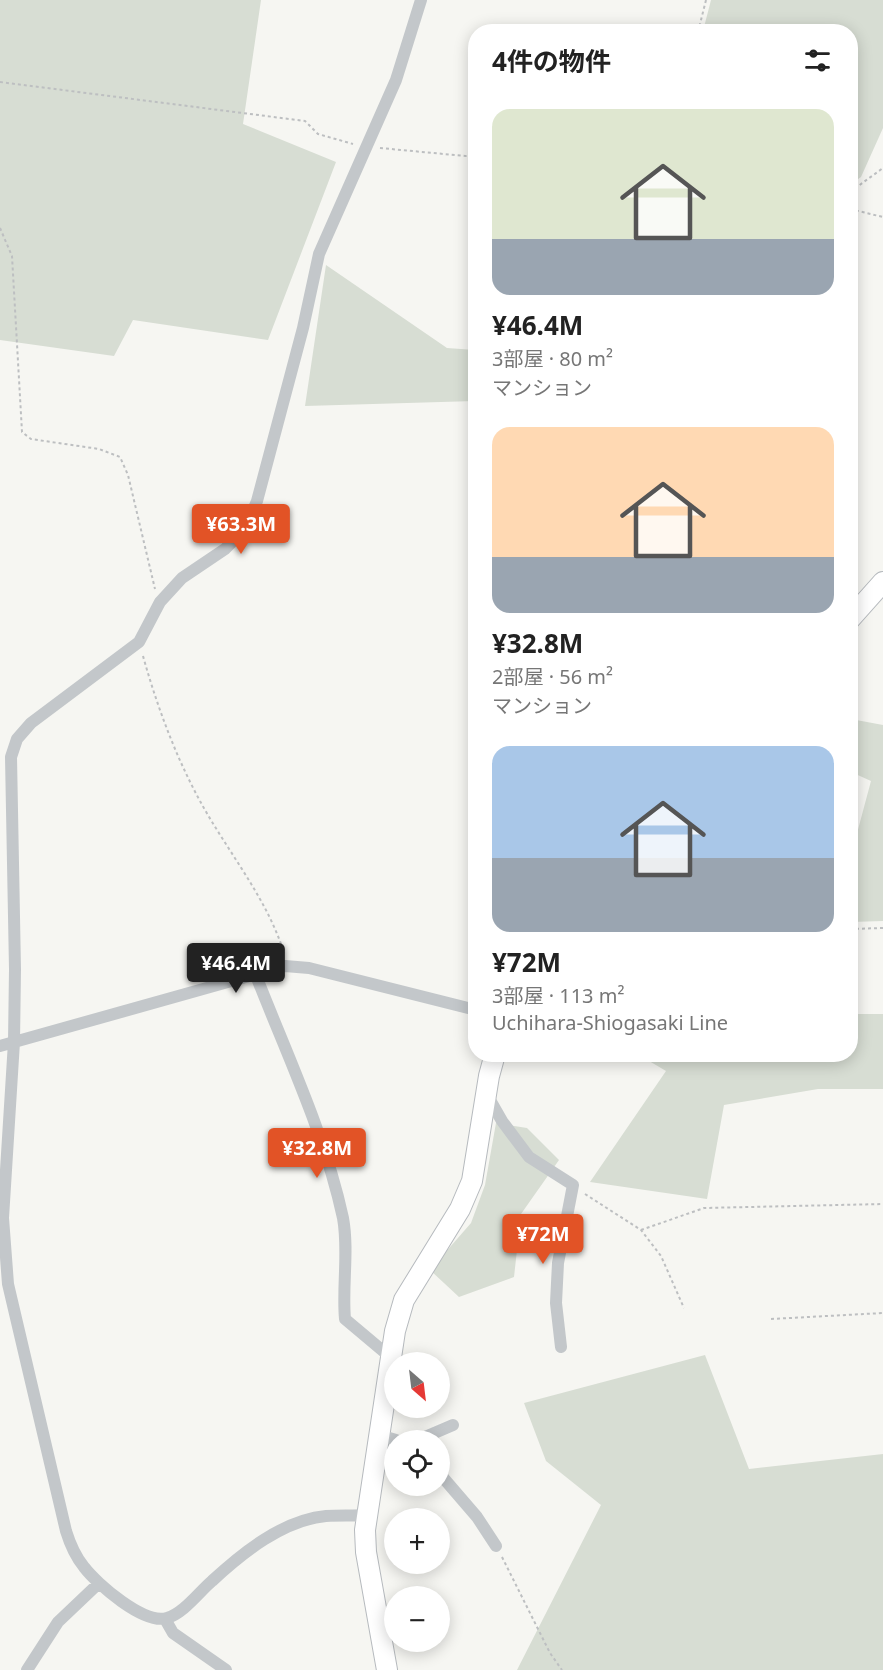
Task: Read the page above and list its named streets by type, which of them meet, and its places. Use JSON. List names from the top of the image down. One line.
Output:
{"north":"bottom right","page":{"heading":"4件の物件","list":[{"name":"¥46.4M","note":"3部屋 · 80 m² · マンション"},{"name":"¥32.8M","note":"2部屋 · 56 m² · マンション"},{"name":"¥72M","note":"3部屋 · 113 m² · Uchihara-Shiogasaki Line"}],"price":["¥63.3M","¥46.4M","¥32.8M","¥72M"],"map_buttons":["+","−"]}}
